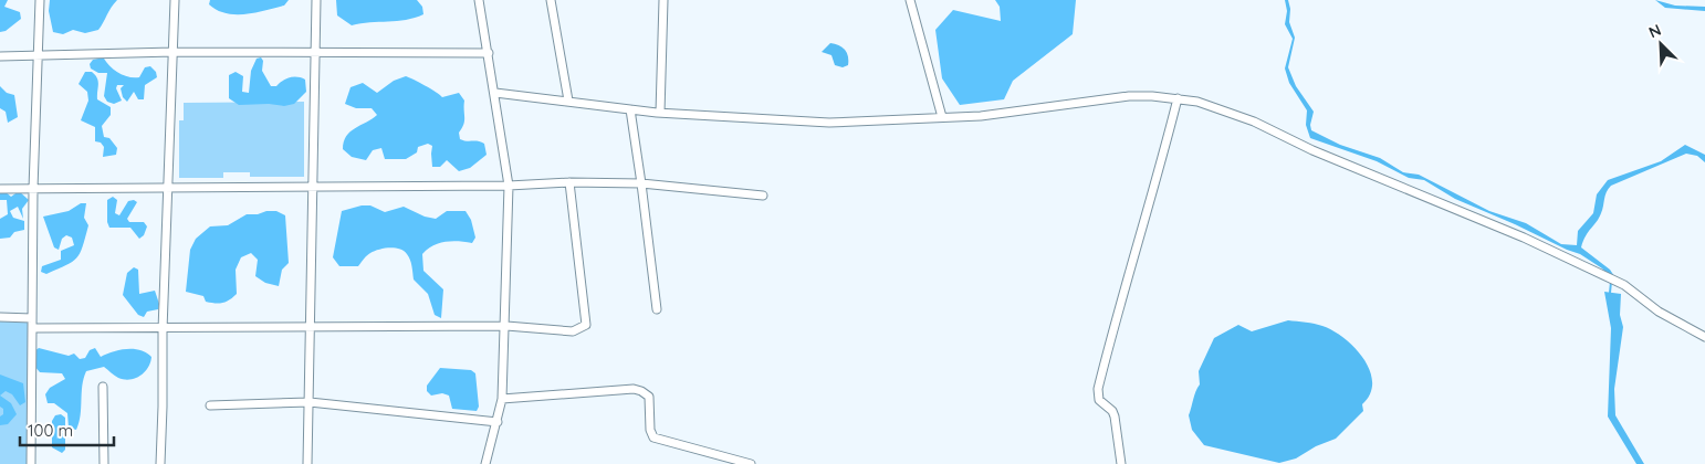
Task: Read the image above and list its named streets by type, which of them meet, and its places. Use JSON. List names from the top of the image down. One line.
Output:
{"scale_bar":"100 m","north":"top left"}
